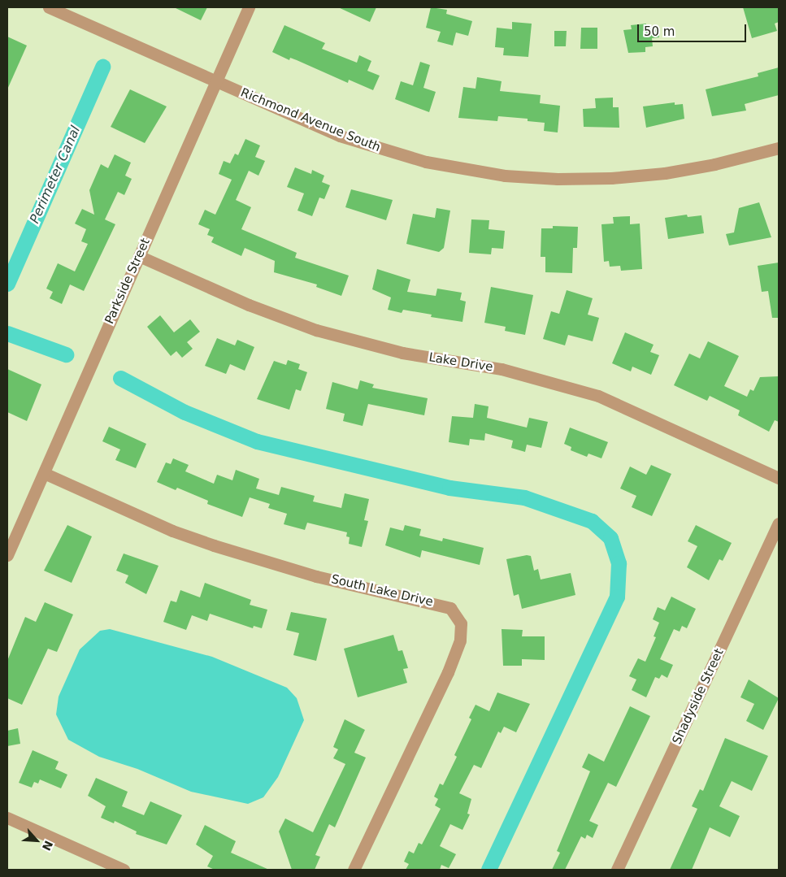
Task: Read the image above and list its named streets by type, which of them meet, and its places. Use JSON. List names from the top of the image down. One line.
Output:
{"streets":{"street":["Richmond Avenue South","Parkside Street","Lake Drive","South Lake Drive","Shadyside Street"]},"crossings":[["Richmond Avenue South","Parkside Street"],["Parkside Street","Lake Drive"],["Parkside Street","South Lake Drive"]],"water":["Perimeter Canal"],"scale_bar":"50 m","north":"bottom right"}
